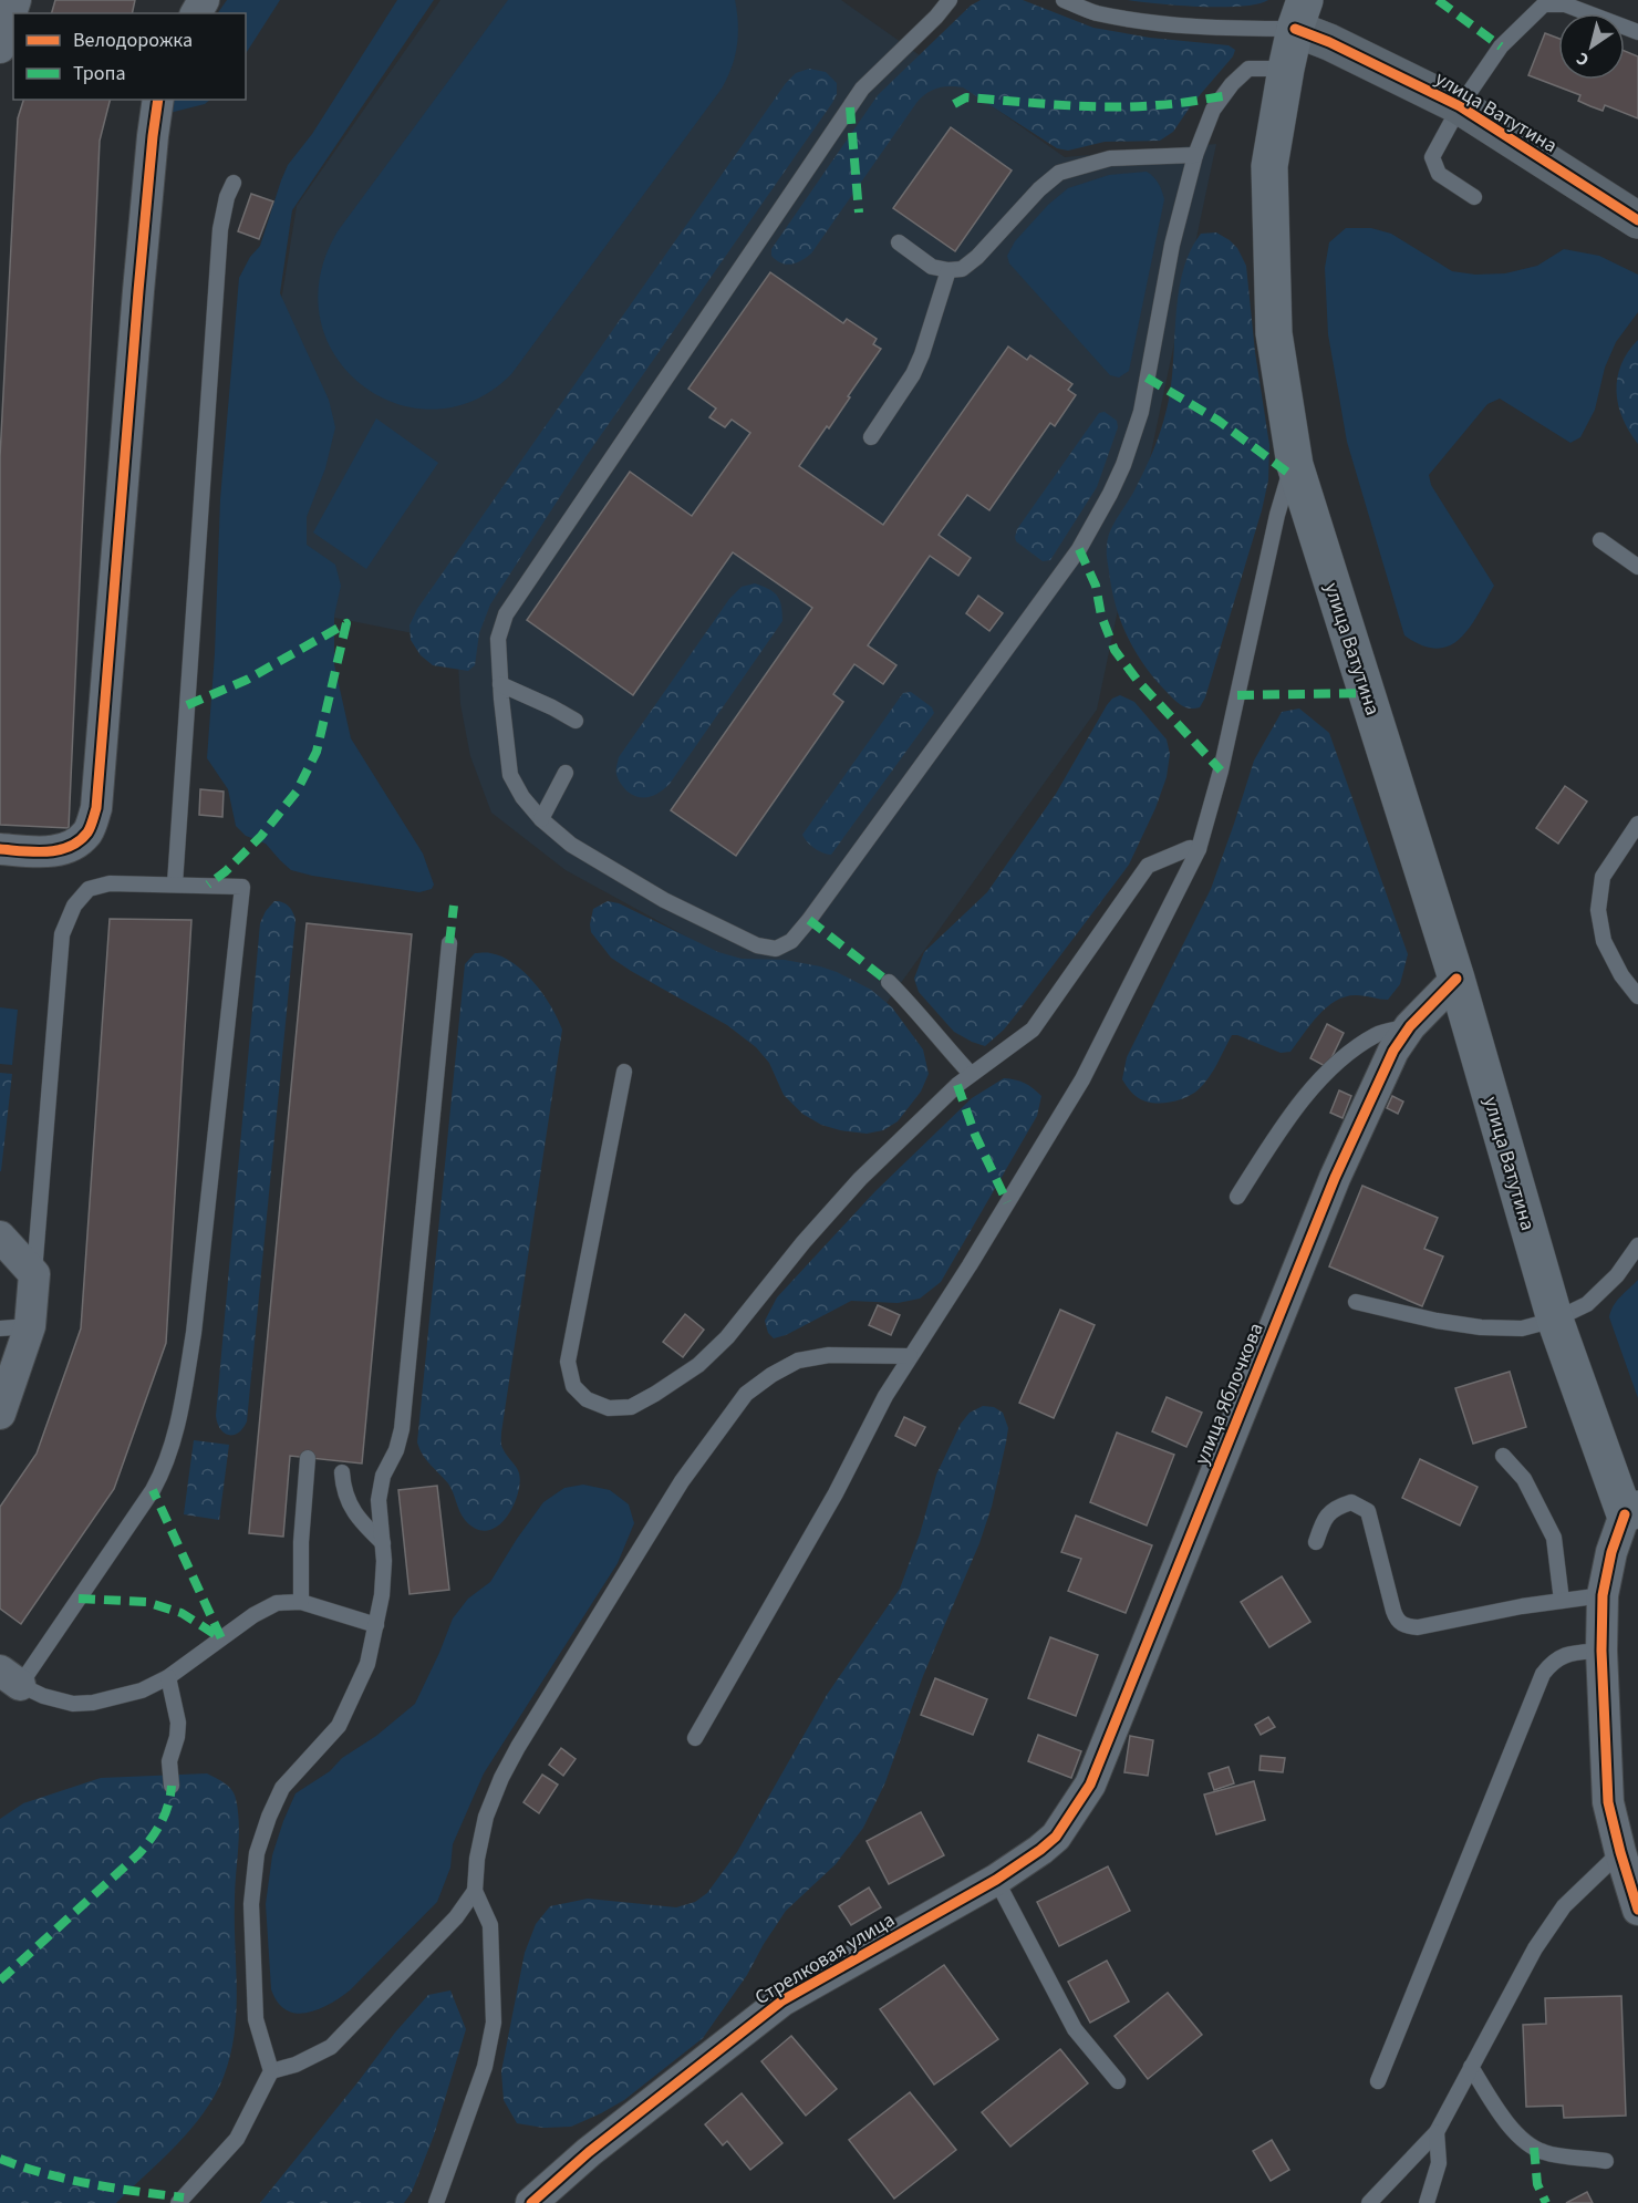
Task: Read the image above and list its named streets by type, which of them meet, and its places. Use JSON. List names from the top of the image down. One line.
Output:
{"streets":{"main road":["улица Ватутина"],"street":["улица Яблочкова","Стрелковая улица"]},"crossings":[["улица Ватутина","улица Яблочкова"],["улица Яблочкова","Стрелковая улица"]],"legend":["Велодорожка","Тропа"],"north":"bottom left"}
